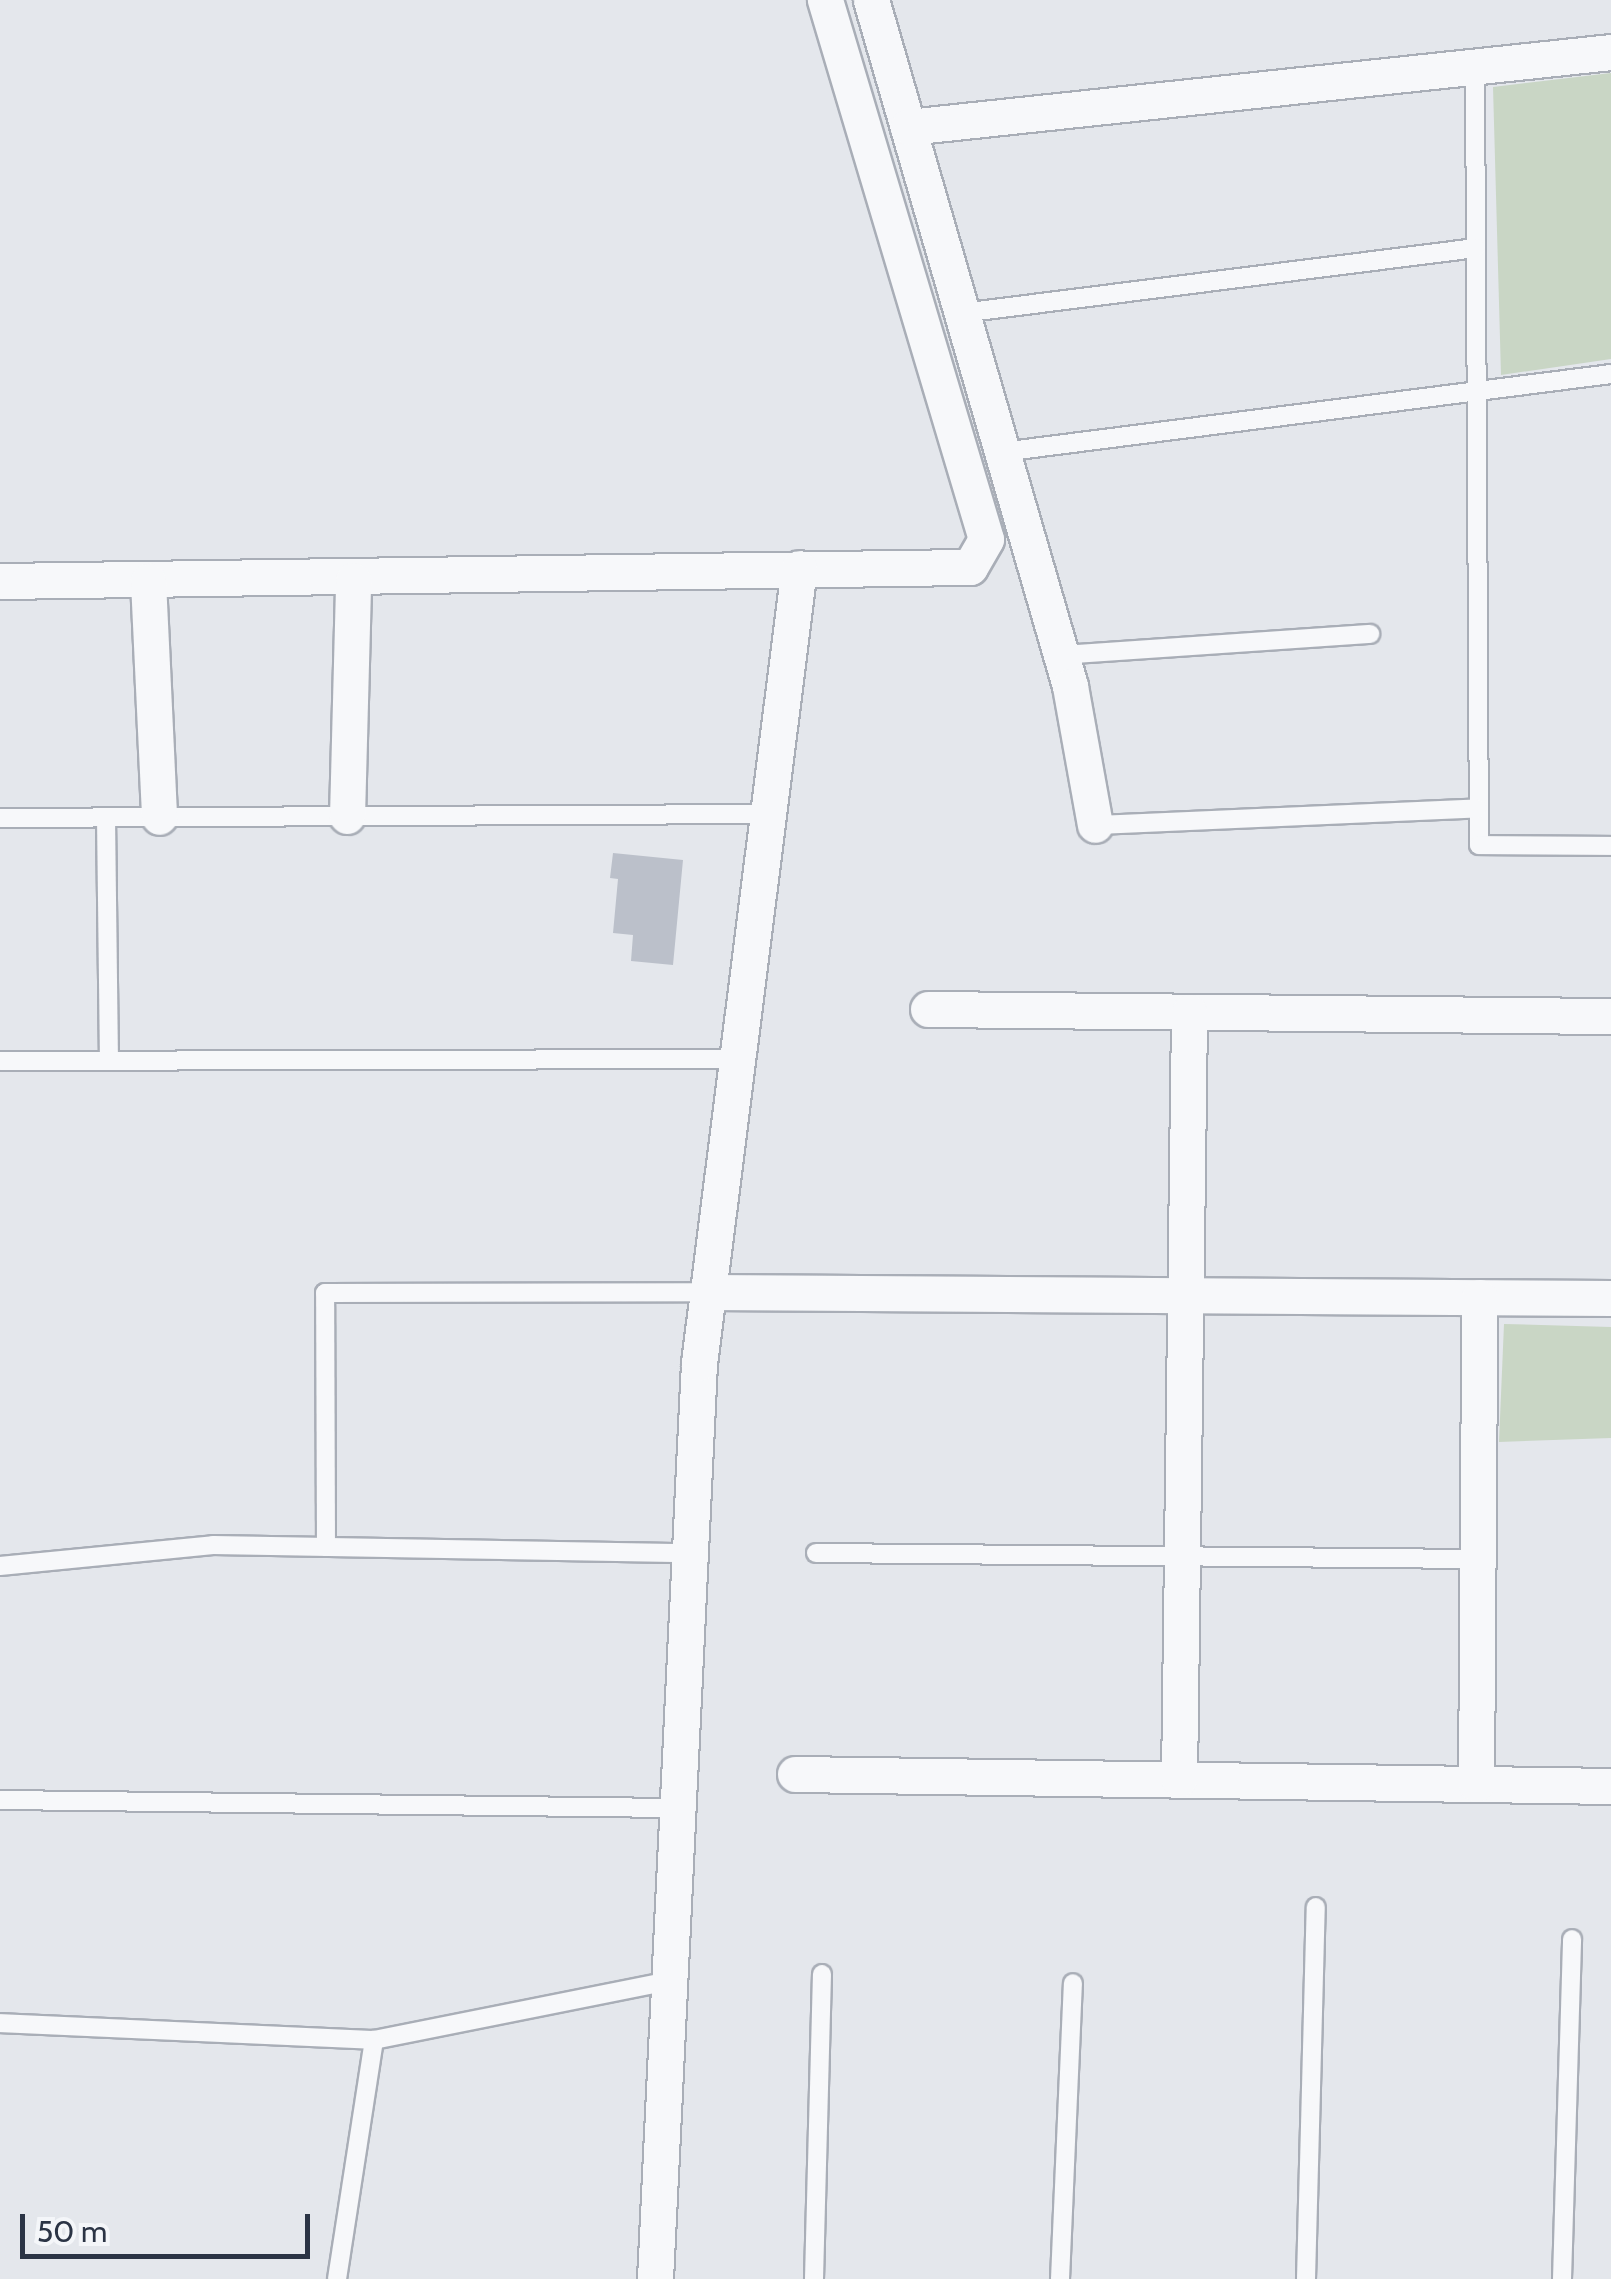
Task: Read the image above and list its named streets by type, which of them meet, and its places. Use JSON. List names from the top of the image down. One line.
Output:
{"scale_bar":"50 m"}
